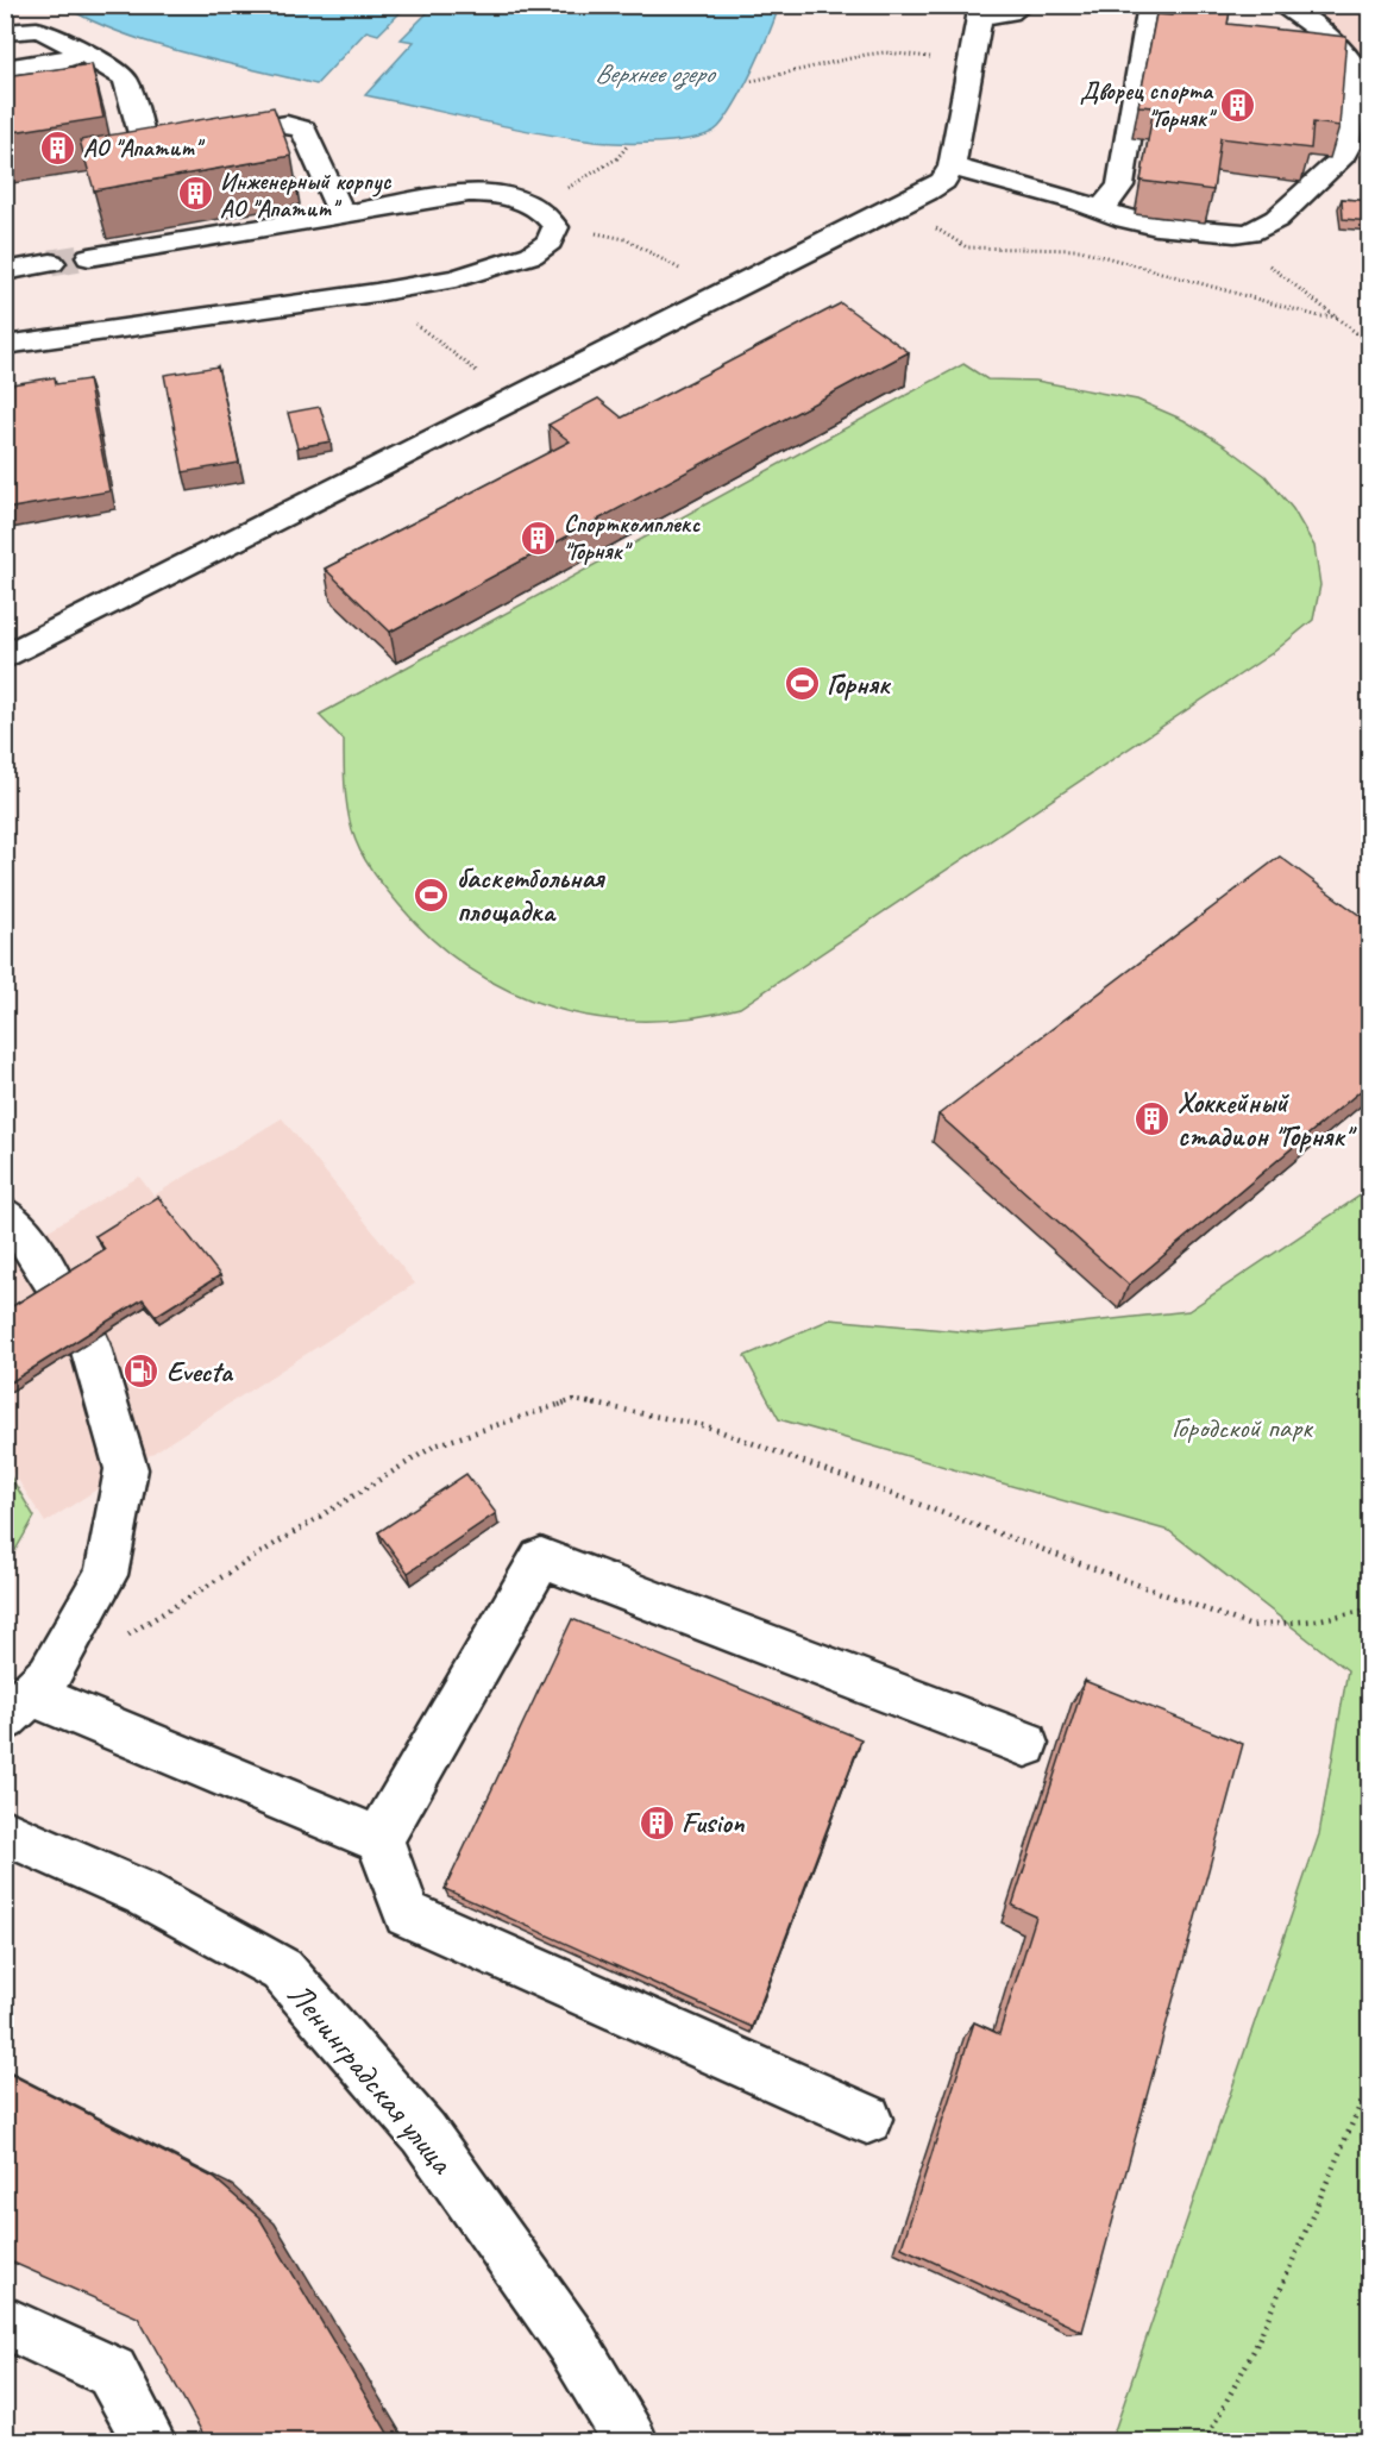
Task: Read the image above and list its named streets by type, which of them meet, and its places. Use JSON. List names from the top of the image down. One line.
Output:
{"streets":{"street":["Ленинградская улица"]},"water":["Верхнее озеро"],"parks":["Городской парк"],"places":{"building":["Дворец спорта \"Горняк\"","АО \"Апатит\"","Инженерный корпус АО \"Апатит\"","Спорткомплекс \"Горняк\"","Хоккейный стадион \"Горняк\"","Fusion"],"sports":["Горняк","баскетбольная площадка"],"fuel station":["Evecta"]}}
